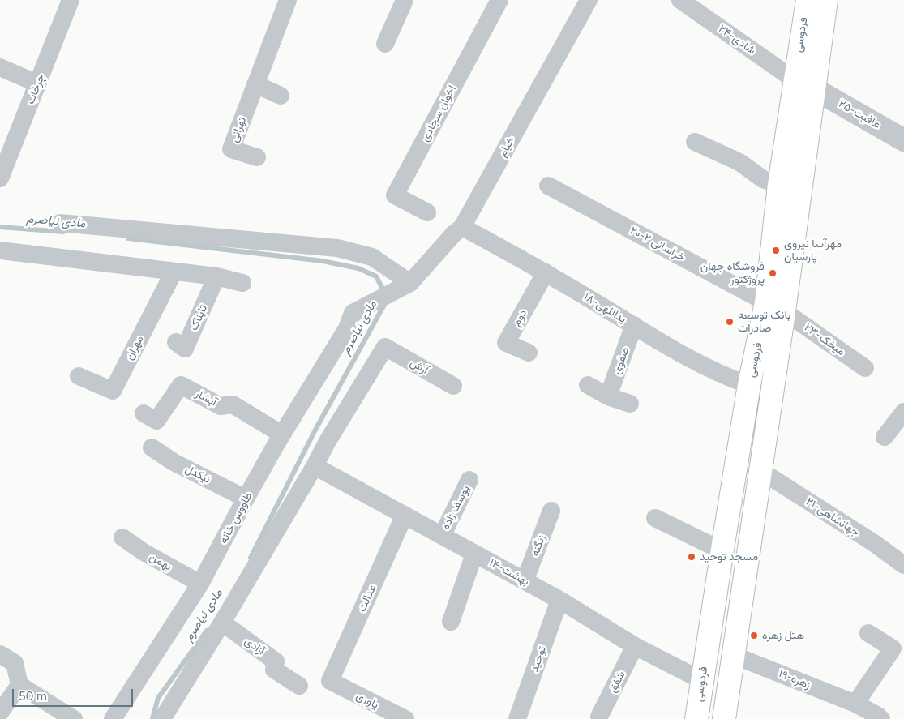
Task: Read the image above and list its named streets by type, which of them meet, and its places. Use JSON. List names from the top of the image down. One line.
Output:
{"streets":{"main road":["فردوسی"],"street":["۲۴-شادی","چرخاب","اخوان سجادی","۲۵-عافیت","تهرانی","خیام","۲۰-خراسانی ۲","۱۸-یداللهی","تابناک","دوم","۲۳-میخک","مهران","صفوی","آرش","آبشار","نیکدل","یوسف زاده","۲۱-جهانشاهی","طاووس خانه","زنگنه","بهمن","۱۴-بهشت","عدالت","آزادی","توحید","۱۹-زهره","شفق","یاوری"]},"crossings":[["فردوسی","۲۴-شادی"],["فردوسی","۲۵-عافیت"],["فردوسی","۲۰-خراسانی ۲"],["فردوسی","۱۸-یداللهی"],["فردوسی","۲۳-میخک"],["فردوسی","۲۱-جهانشاهی"],["فردوسی","۱۴-بهشت"],["فردوسی","۱۹-زهره"],["خیام","۱۸-یداللهی"],["خیام","طاووس خانه"],["۲۰-خراسانی ۲","۲۳-میخک"],["۱۸-یداللهی","دوم"],["۱۸-یداللهی","صفوی"],["آرش","۱۴-بهشت"],["آبشار","طاووس خانه"],["نیکدل","طاووس خانه"],["یوسف زاده","۱۴-بهشت"],["طاووس خانه","بهمن"],["زنگنه","۱۴-بهشت"],["۱۴-بهشت","عدالت"],["۱۴-بهشت","توحید"],["۱۴-بهشت","شفق"],["عدالت","یاوری"]],"water":["مادی نیاصرم"],"places":["مهرآسا نیروی پارسیان","فروشگاه جهان پروژکتور","بانک توسعه صادرات","مسجد توحید","هتل زهره"],"scale_bar":"50 m"}
